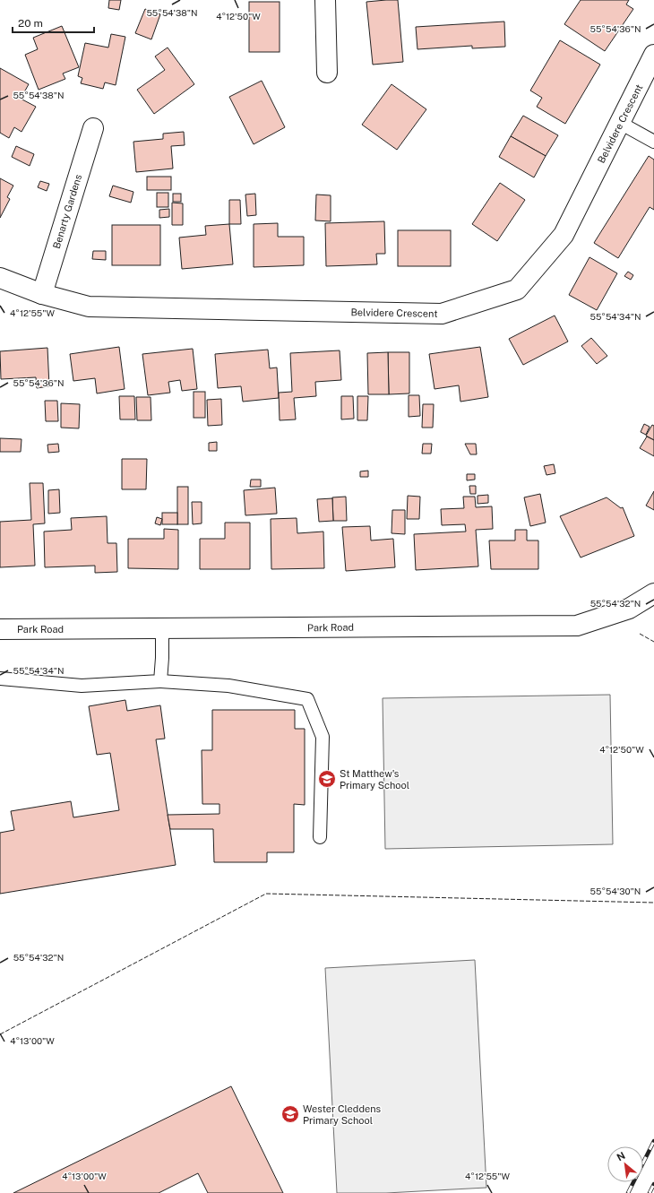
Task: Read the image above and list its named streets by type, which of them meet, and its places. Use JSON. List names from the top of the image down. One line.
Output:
{"streets":{"street":["Belvidere Crescent","Benarty Gardens","Park Road"]},"crossings":[["Belvidere Crescent","Benarty Gardens"]],"places":{"school or university":["St Matthew's Primary School","Wester Cleddens Primary School"]},"scale_bar":"20 m","north":"top left","coordinates":["55°54'38\"N","4°12'50\"W","55°54'36\"N","4°12'55\"W","55°54'34\"N","55°54'32\"N","55°54'30\"N","4°13'00\"W"]}
